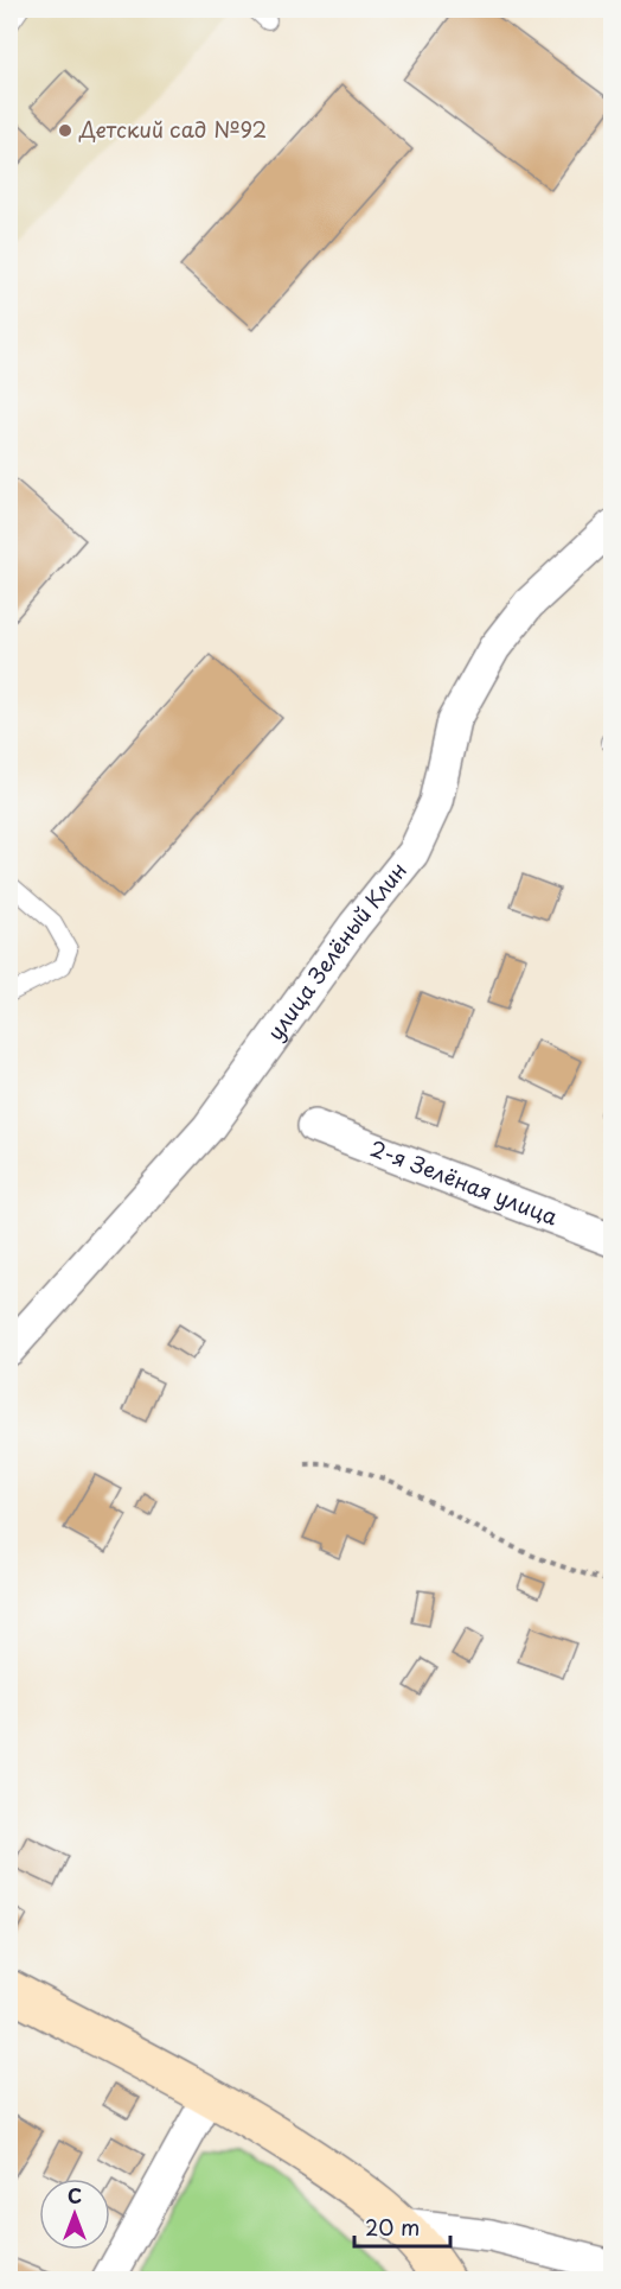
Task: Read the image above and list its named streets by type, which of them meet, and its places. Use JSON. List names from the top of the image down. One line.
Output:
{"streets":{"street":["улица Зелёный Клин","2-я Зелёная улица"]},"places":["Детский сад №92"],"scale_bar":"20 m","north":"top"}
